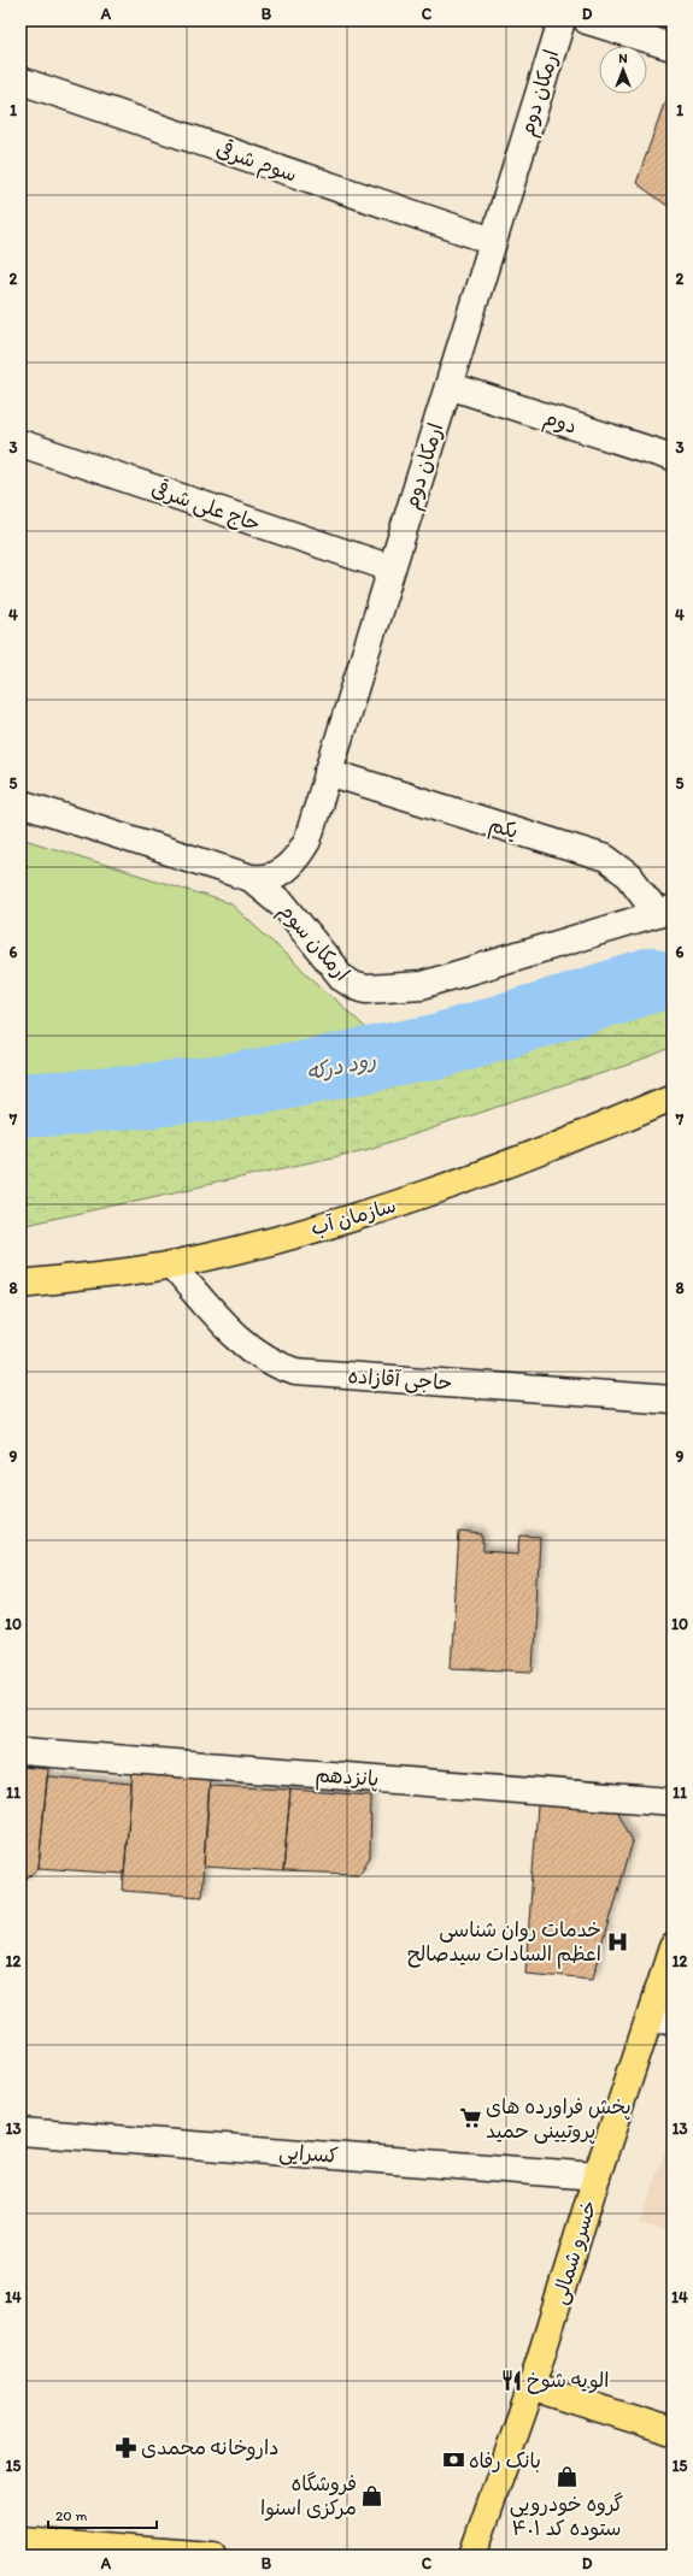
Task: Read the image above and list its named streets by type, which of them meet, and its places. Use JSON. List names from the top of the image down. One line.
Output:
{"streets":{"main road":["سازمان آب","خسرو شمالی"],"street":["ارمکان دوم","سوم شرقی","دوم","حاج علی شرقی","یکم","ارمکان سوم","حاجی آقازاده","پانزدهم","کسرایی"]},"crossings":[["ارمکان دوم","سوم شرقی"],["ارمکان دوم","دوم"],["ارمکان دوم","حاج علی شرقی"],["ارمکان دوم","یکم"],["ارمکان دوم","ارمکان سوم"],["یکم","ارمکان سوم"],["سازمان آب","حاجی آقازاده"],["کسرایی","خسرو شمالی"]],"water":["رود درکه"],"places":{"hospital":["خدمات روان شناسی اعظم السادات سیدصالح"],"supermarket":["پخش فراورده های پروتیینی حمید"],"restaurant":["الویه شوخ"],"pharmacy":["داروخانه محمدی"],"bank":["بانک رفاه"],"shop":["گروه خودرویی ستوده کد ۴۰۱","فروشگاه مرکزی اسنوا"]},"scale_bar":"20 m","north":"top","grid":{"columns":["A","B","C","D"],"rows":["1","2","3","4","5","6","7","8","9","10","11","12","13","14","15"]}}
